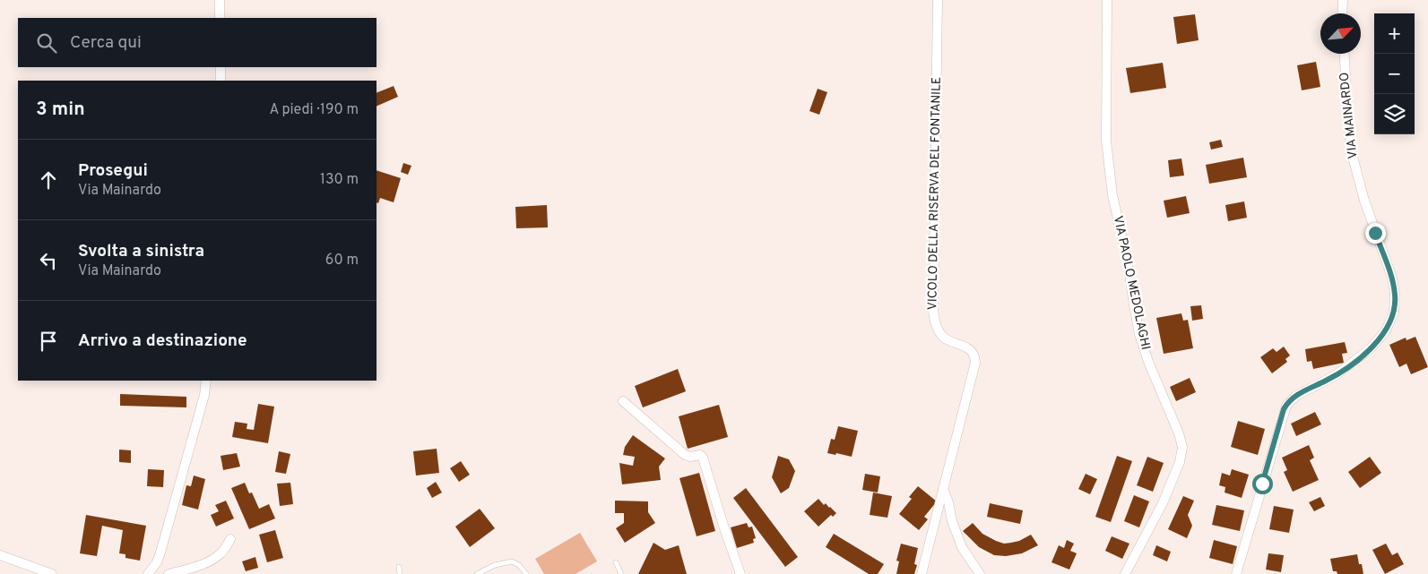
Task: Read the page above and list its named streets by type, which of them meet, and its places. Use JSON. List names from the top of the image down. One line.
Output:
{"streets":{"street":["VIA MAINARDO","VICOLO DELLA RISERVA DEL FONTANILE","VIA PAOLO MEDOLAGHI"]},"north":"top right","page":{"map_buttons":["+","−"],"search":"Cerca qui","heading":["3 min","A piedi · 190 m"],"list":[["Prosegui","Via Mainardo","130 m"],["Svolta a sinistra","Via Mainardo","60 m"],"Arrivo a destinazione"]}}
